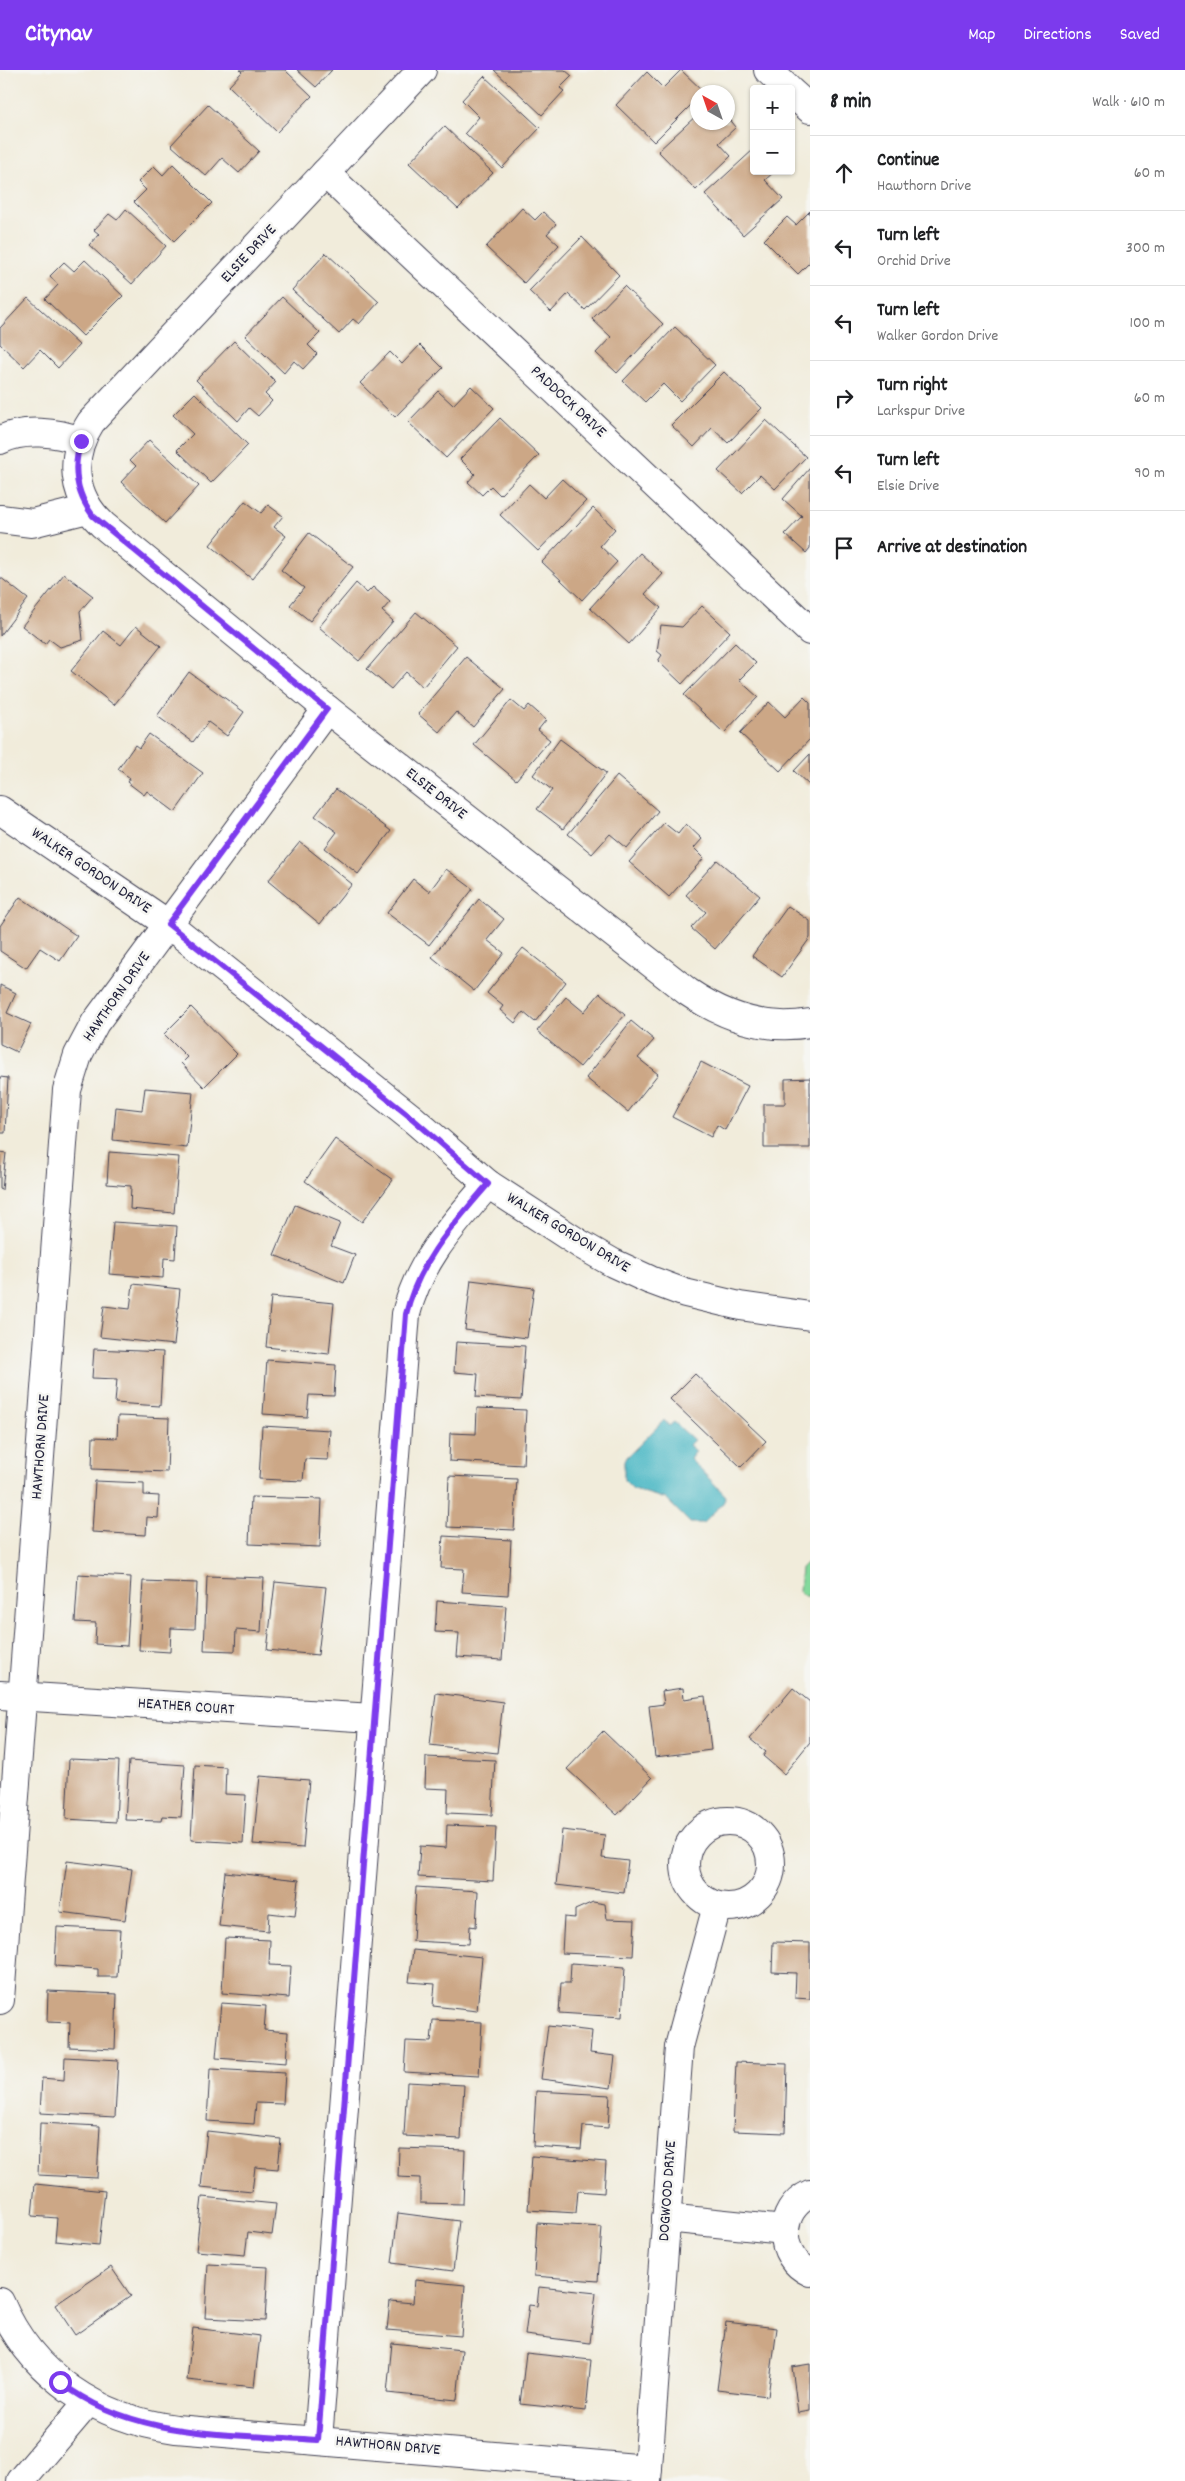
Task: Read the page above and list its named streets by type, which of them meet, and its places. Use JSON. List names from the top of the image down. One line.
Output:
{"streets":{"street":["ELSIE DRIVE","PADDOCK DRIVE","WALKER GORDON DRIVE","HAWTHORN DRIVE","HEATHER COURT","DOGWOOD DRIVE"]},"crossings":[["ELSIE DRIVE","PADDOCK DRIVE"],["ELSIE DRIVE","HAWTHORN DRIVE"],["WALKER GORDON DRIVE","HAWTHORN DRIVE"],["HAWTHORN DRIVE","HEATHER COURT"],["HAWTHORN DRIVE","DOGWOOD DRIVE"]],"north":"top left","page":{"header":"Citynav","nav":["Map","Directions","Saved"],"heading":["8 min","Walk · 610 m"],"map_buttons":["+","−"],"list":[["Continue","Hawthorn Drive","60 m"],["Turn left","Orchid Drive","300 m"],["Turn left","Walker Gordon Drive","100 m"],["Turn right","Larkspur Drive","60 m"],["Turn left","Elsie Drive","90 m"],"Arrive at destination"]}}
